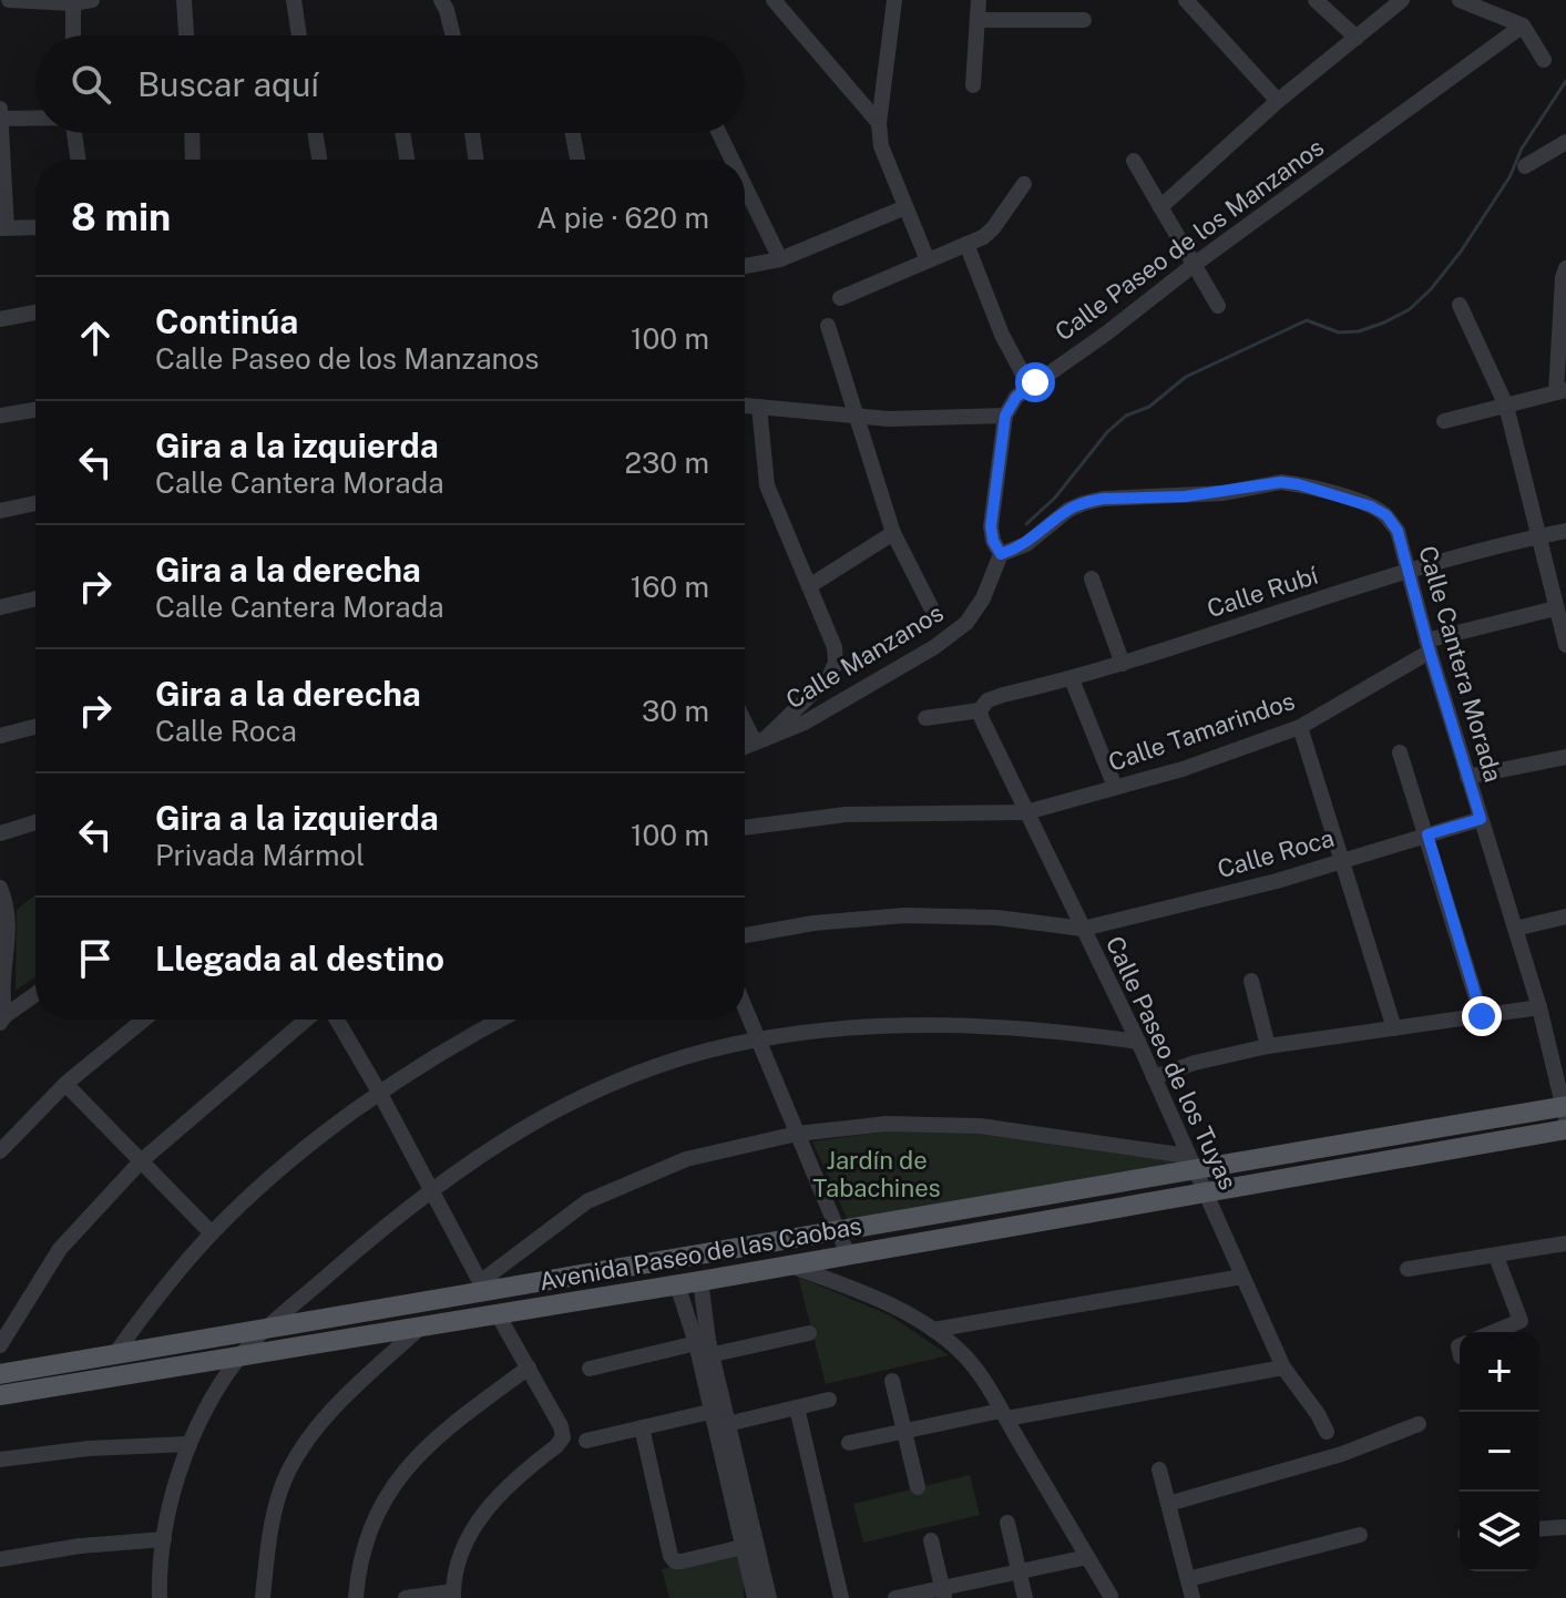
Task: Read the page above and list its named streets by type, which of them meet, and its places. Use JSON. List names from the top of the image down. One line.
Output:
{"streets":{"main road":["Avenida Paseo de las Caobas"],"street":["Calle Paseo de los Manzanos","Calle Rubí","Calle Manzanos","Calle Cantera Morada","Calle Tamarindos","Calle Roca","Calle Paseo de los Tuyas"]},"crossings":[["Calle Rubí","Calle Cantera Morada"],["Calle Rubí","Calle Paseo de los Tuyas"],["Calle Manzanos","Calle Cantera Morada"],["Calle Cantera Morada","Calle Tamarindos"],["Calle Cantera Morada","Calle Roca"],["Calle Cantera Morada","Avenida Paseo de las Caobas"],["Calle Tamarindos","Calle Paseo de los Tuyas"],["Calle Roca","Calle Paseo de los Tuyas"],["Calle Paseo de los Tuyas","Avenida Paseo de las Caobas"]],"parks":["Jardín de Tabachines"],"page":{"search":"Buscar aquí","heading":["8 min","A pie · 620 m"],"list":[["Continúa","Calle Paseo de los Manzanos","100 m"],["Gira a la izquierda","Calle Cantera Morada","230 m"],["Gira a la derecha","Calle Cantera Morada","160 m"],["Gira a la derecha","Calle Roca","30 m"],["Gira a la izquierda","Privada Mármol","100 m"],"Llegada al destino"],"map_buttons":["+","−"]}}
